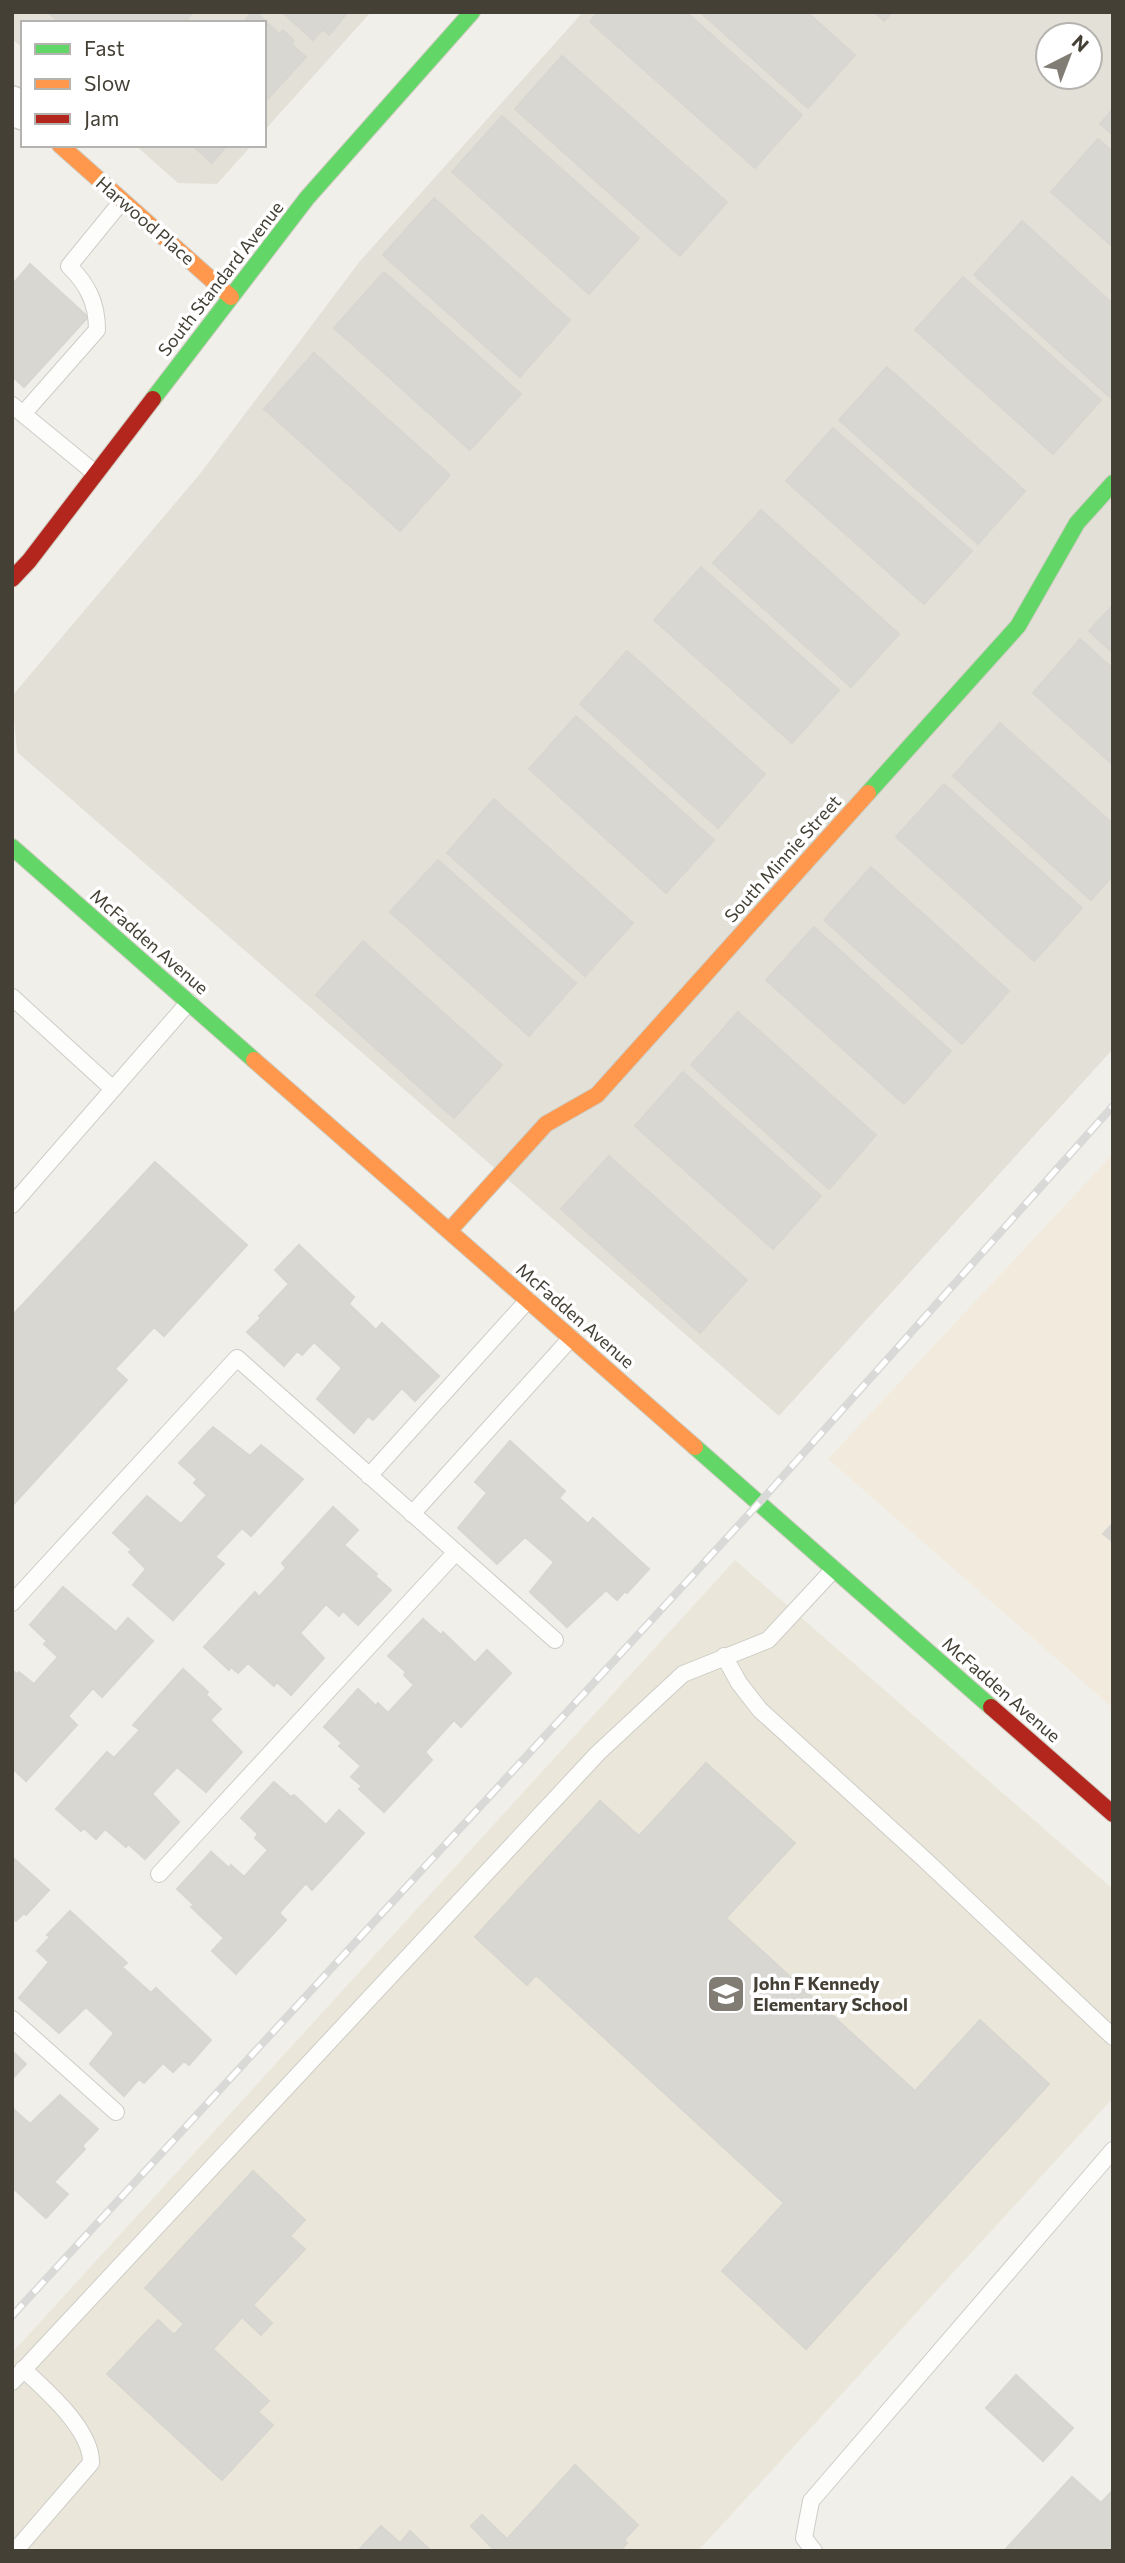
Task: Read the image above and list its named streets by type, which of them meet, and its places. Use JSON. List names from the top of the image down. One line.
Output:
{"streets":{"street":["Harwood Place","South Standard Avenue","South Minnie Street","McFadden Avenue"]},"crossings":[["Harwood Place","South Standard Avenue"],["South Minnie Street","McFadden Avenue"]],"places":{"school or university":["John F Kennedy Elementary School"]},"legend":["Fast","Slow","Jam"],"north":"top right"}
